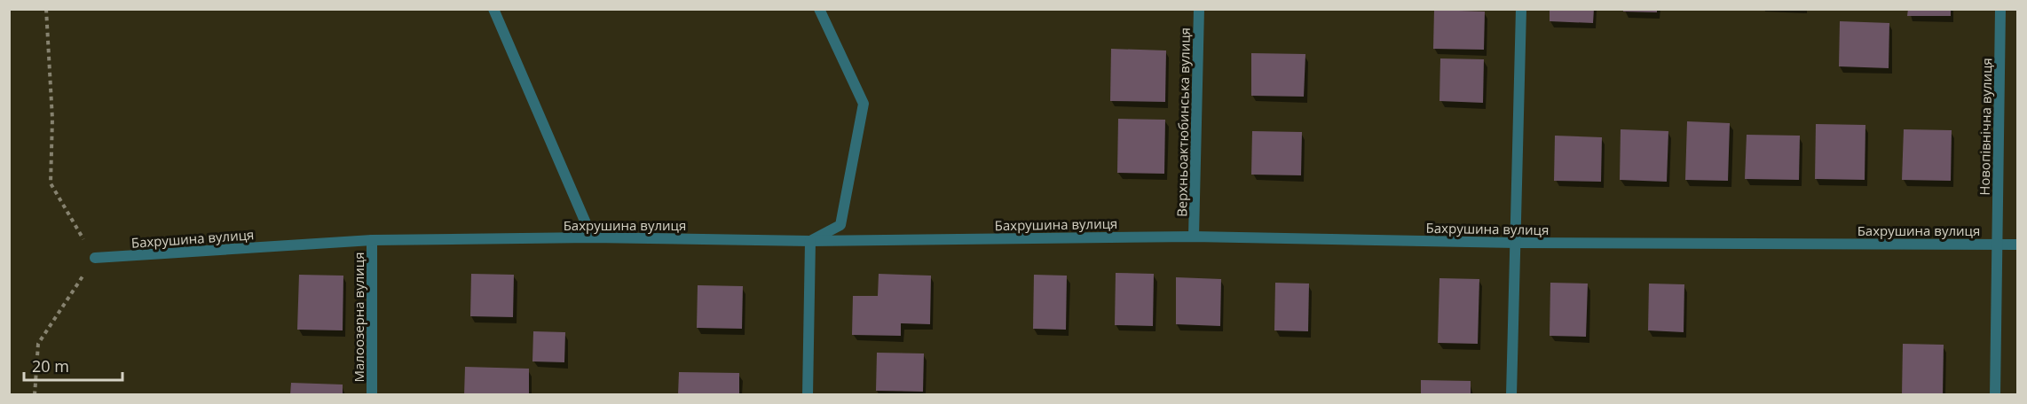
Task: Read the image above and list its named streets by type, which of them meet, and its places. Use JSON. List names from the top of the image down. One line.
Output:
{"streets":{"street":["Верхньоактюбинська вулиця","Новопівнічна вулиця","Бахрушина вулиця","Малоозерна вулиця"]},"crossings":[["Верхньоактюбинська вулиця","Бахрушина вулиця"],["Новопівнічна вулиця","Бахрушина вулиця"],["Бахрушина вулиця","Малоозерна вулиця"]],"scale_bar":"20 m"}
